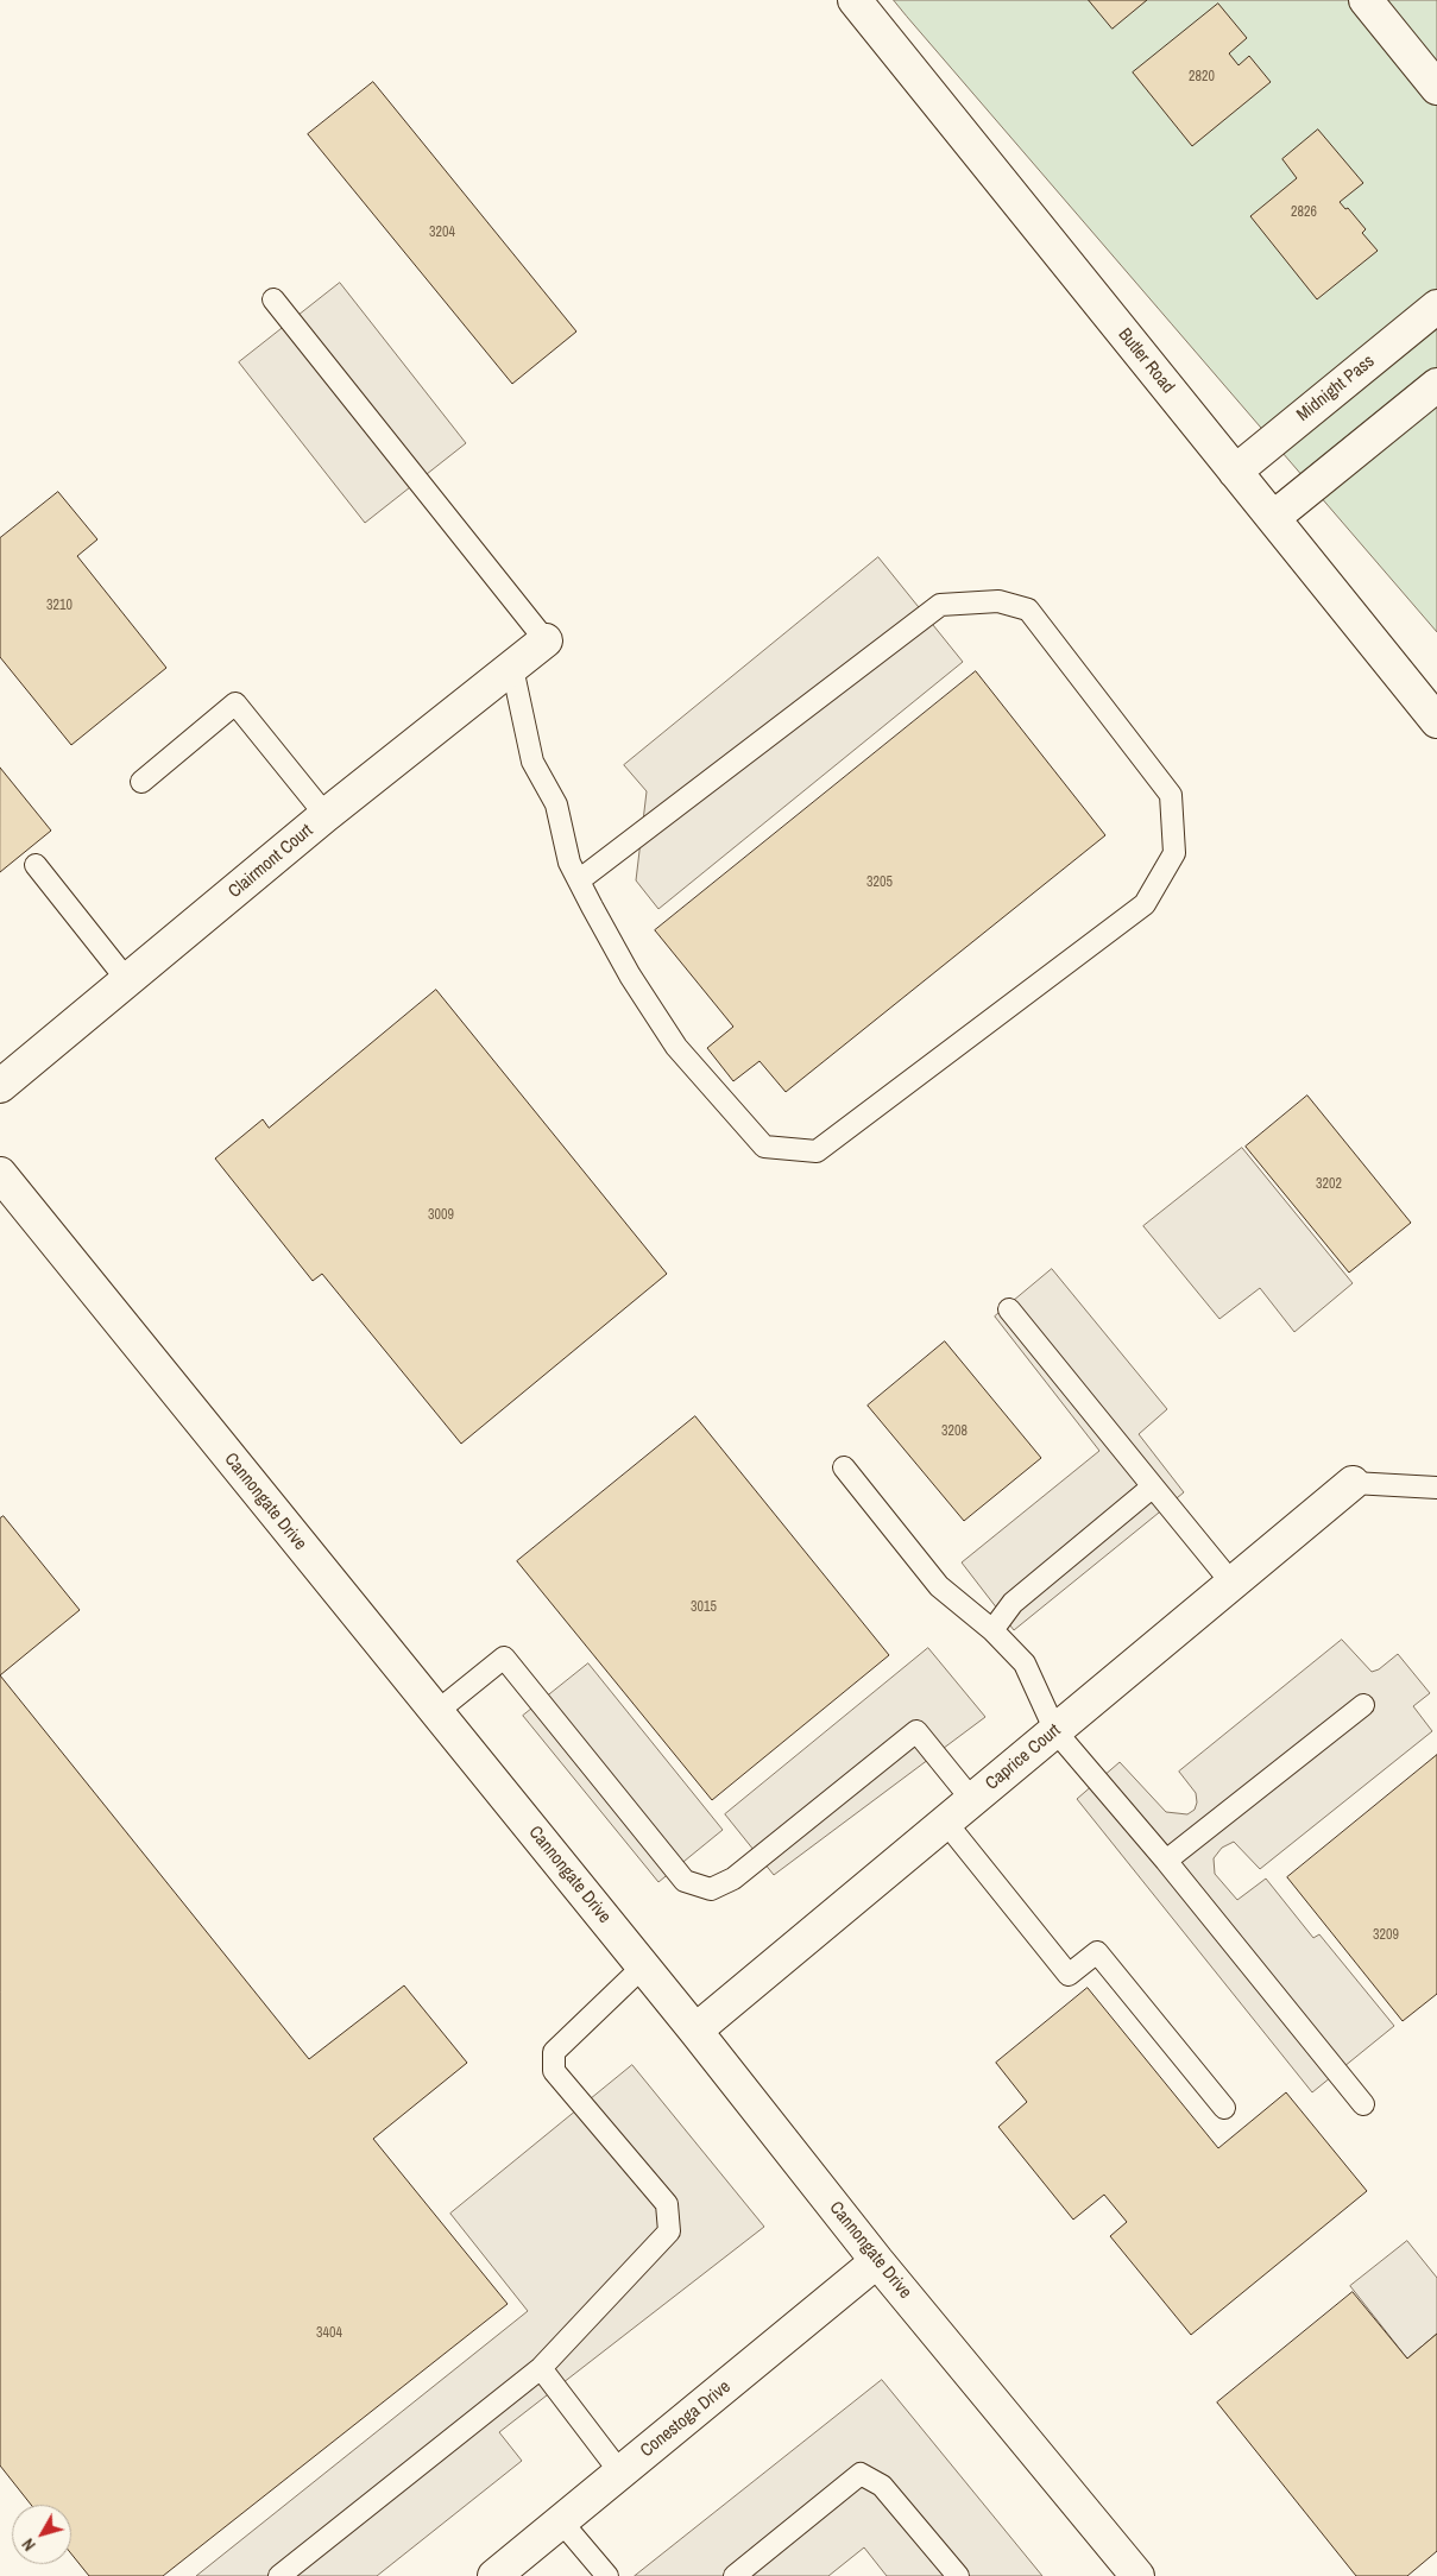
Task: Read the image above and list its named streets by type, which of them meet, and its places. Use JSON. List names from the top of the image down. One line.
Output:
{"streets":{"street":["Butler Road","Midnight Pass","Clairmont Court","Cannongate Drive","Caprice Court","Conestoga Drive"]},"crossings":[["Butler Road","Midnight Pass"],["Cannongate Drive","Caprice Court"],["Cannongate Drive","Conestoga Drive"]],"house_numbers":["2820","2826","3204","3210","3205","3202","3009","3208","3015","3209","3404"],"north":"bottom left"}
